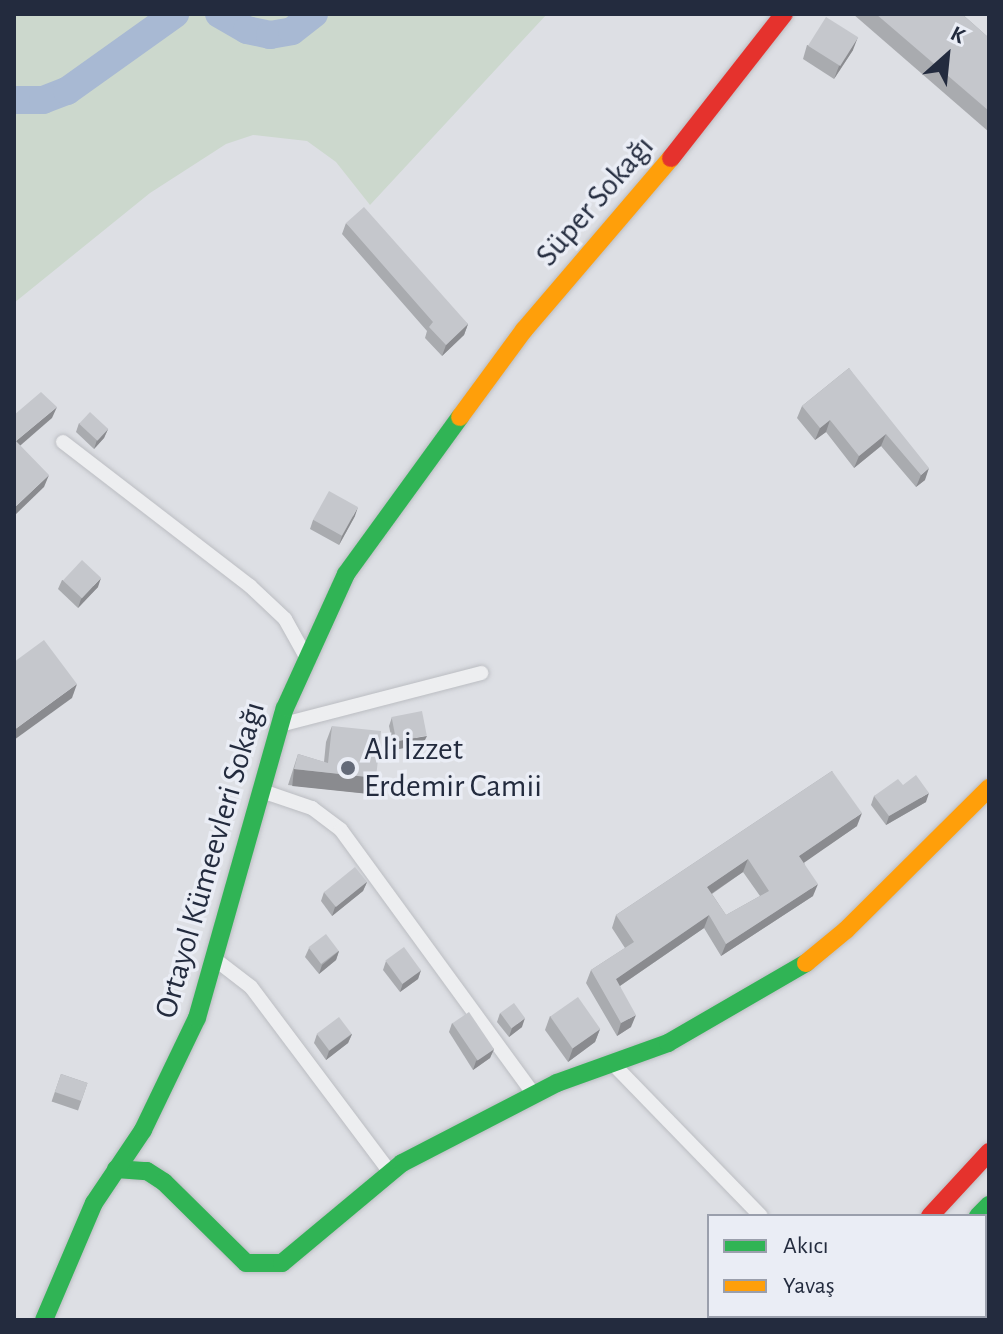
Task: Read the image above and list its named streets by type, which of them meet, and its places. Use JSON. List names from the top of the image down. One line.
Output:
{"streets":{"street":["Süper Sokağı","Ortayol Kümeevleri Sokağı"]},"crossings":[["Süper Sokağı","Ortayol Kümeevleri Sokağı"]],"places":["Ali İzzet Erdemir Camii"],"legend":["Akıcı","Yavaş"],"north":"top right"}
